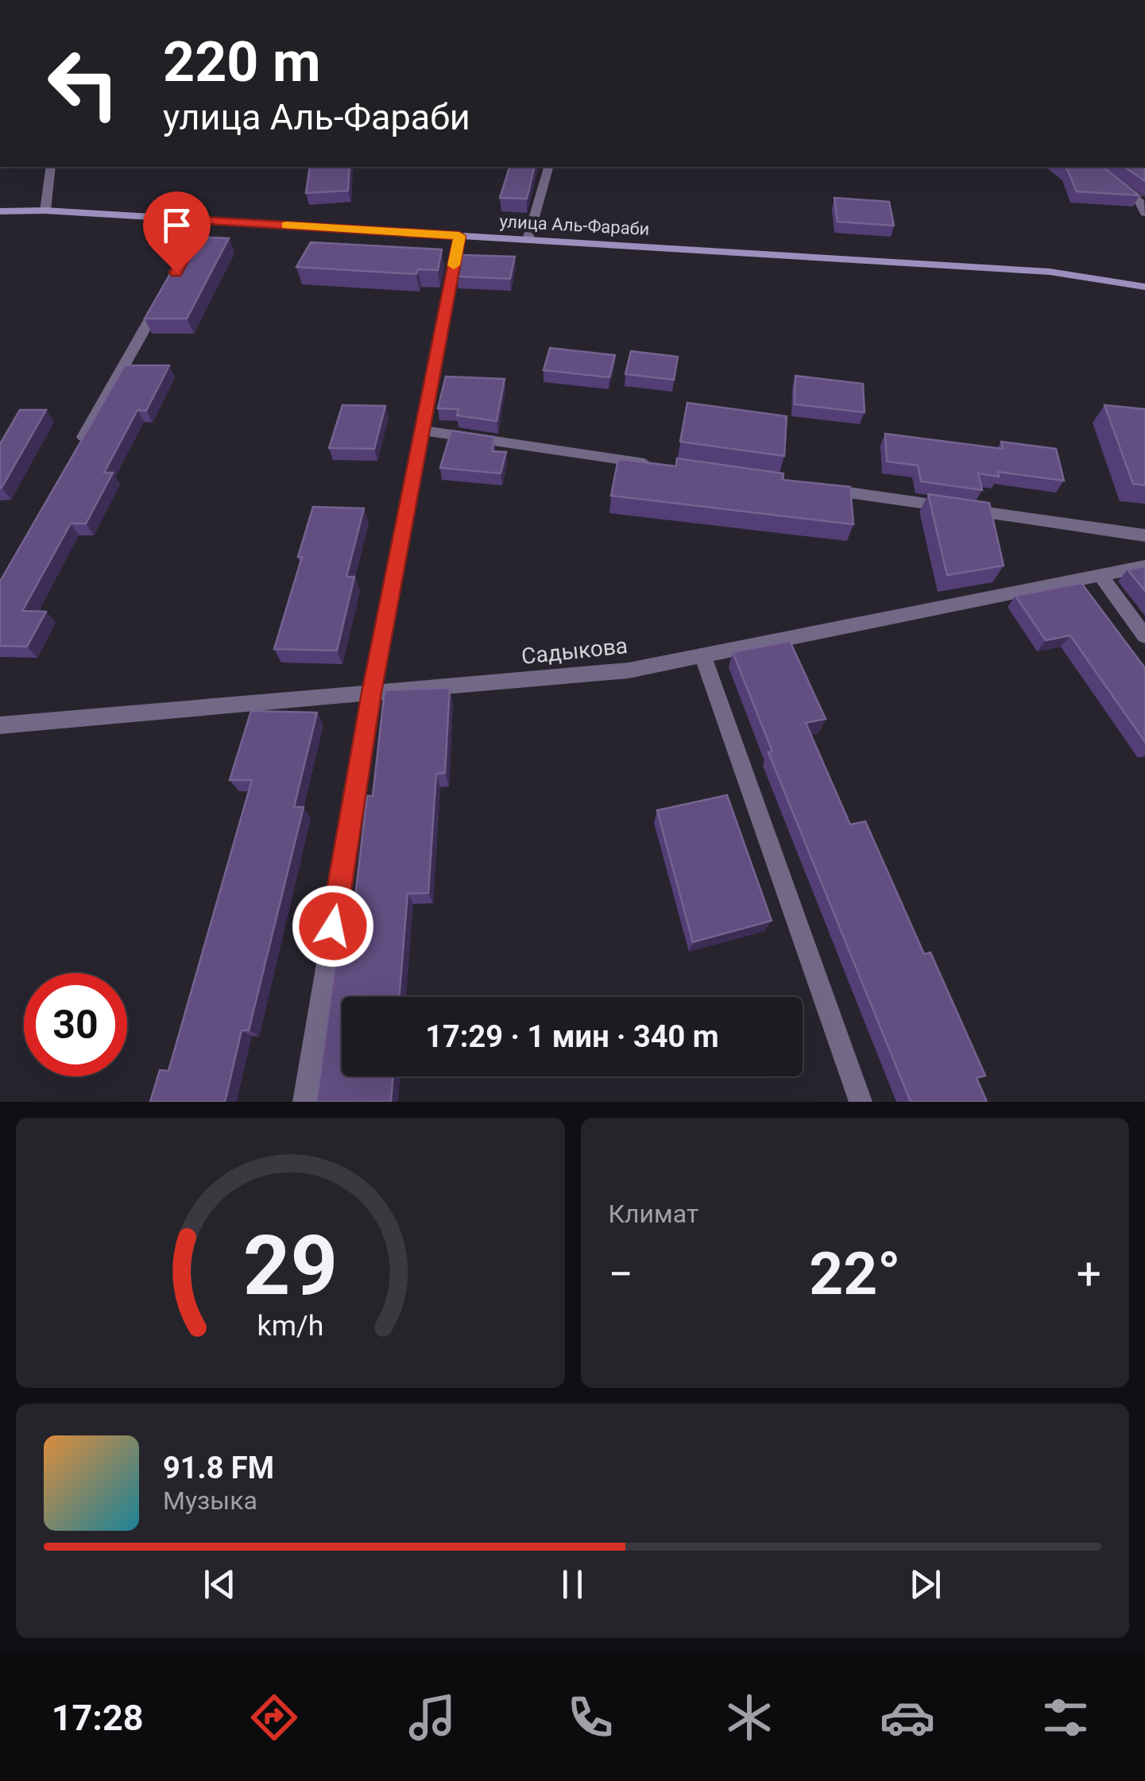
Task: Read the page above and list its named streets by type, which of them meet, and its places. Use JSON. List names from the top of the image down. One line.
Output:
{"streets":{"main road":["улица Аль-Фараби"],"street":["Садыкова"]},"page":{"turn":["220 m","улица Аль-Фараби"],"limit":"30","trip":"17:29 · 1 мин · 340 m","tile":"Климат","heat":["−","22°","+"],"song":["91.8 FM","Музыка"],"tabs":"17:28","gauge":["29","km/h"]}}
